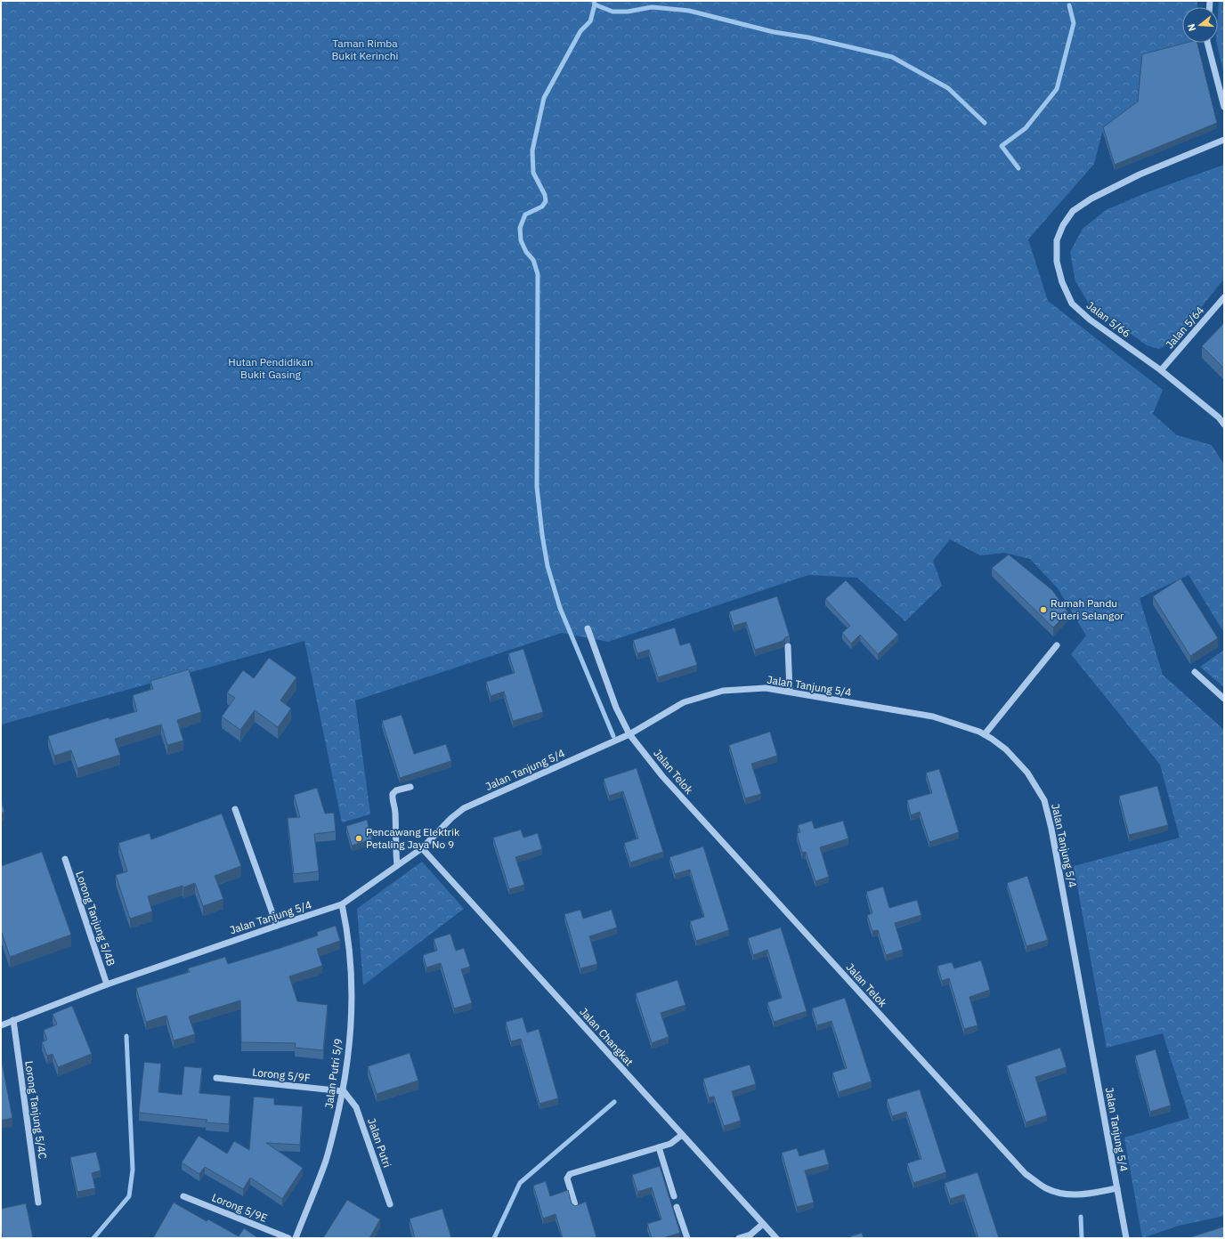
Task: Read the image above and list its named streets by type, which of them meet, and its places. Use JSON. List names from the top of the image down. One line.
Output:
{"streets":{"street":["Jalan 5/66","Jalan 5/64","Jalan Tanjung 5/4","Jalan Telok","Lorong Tanjung 5/4B","Jalan Changkat","Jalan Putri 5/9","Lorong 5/9F","Lorong Tanjung 5/4C","Jalan Putri","Lorong 5/9E"]},"crossings":[["Jalan 5/66","Jalan 5/64"],["Jalan Tanjung 5/4","Jalan Telok"],["Jalan Tanjung 5/4","Lorong Tanjung 5/4B"],["Jalan Tanjung 5/4","Jalan Changkat"],["Jalan Tanjung 5/4","Jalan Putri 5/9"],["Jalan Tanjung 5/4","Lorong Tanjung 5/4C"],["Jalan Putri 5/9","Lorong 5/9F"],["Jalan Putri 5/9","Jalan Putri"],["Lorong 5/9F","Jalan Putri"]],"parks":["Taman Rimba Bukit Kerinchi","Hutan Pendidikan Bukit Gasing"],"places":["Rumah Pandu Puteri Selangor","Pencawang Elektrik Petaling Jaya No 9"],"north":"left"}
